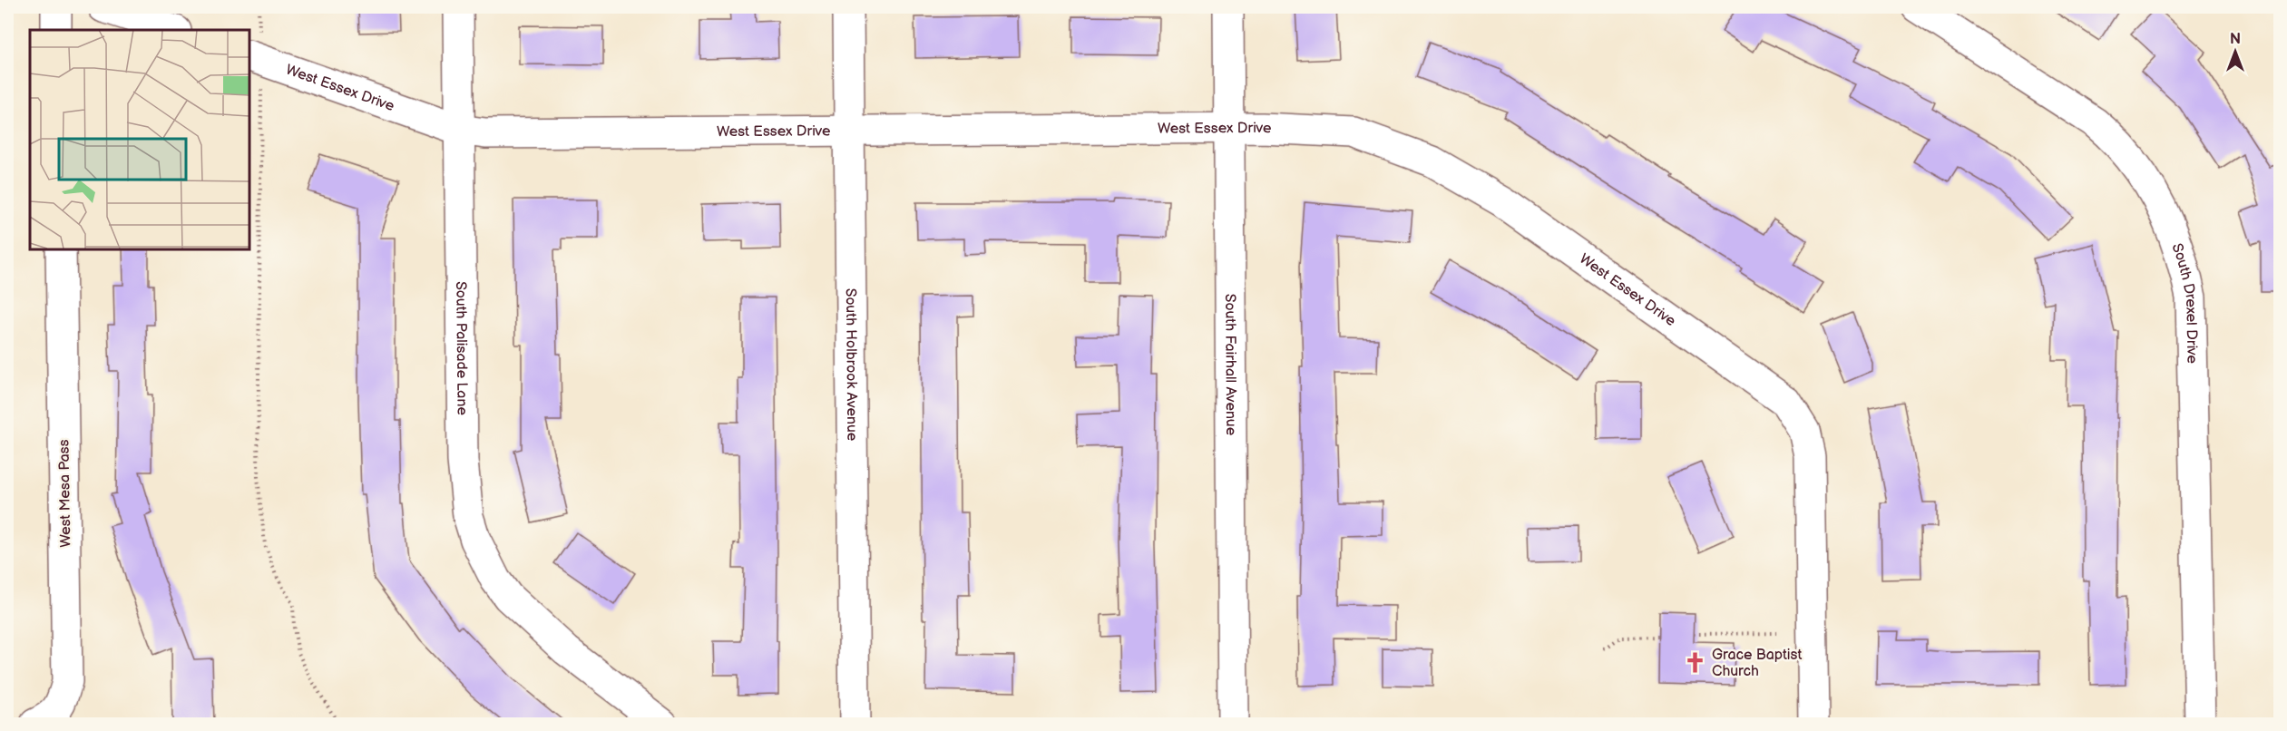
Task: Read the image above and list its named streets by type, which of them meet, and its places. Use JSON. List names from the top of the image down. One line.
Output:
{"streets":{"street":["West Essex Drive","South Drexel Drive","South Palisade Lane","South Holbrook Avenue","South Fairhall Avenue","West Mesa Pass"]},"crossings":[["West Essex Drive","South Palisade Lane"],["West Essex Drive","South Holbrook Avenue"],["West Essex Drive","South Fairhall Avenue"]],"places":{"church":["Grace Baptist Church"]},"north":"top"}
